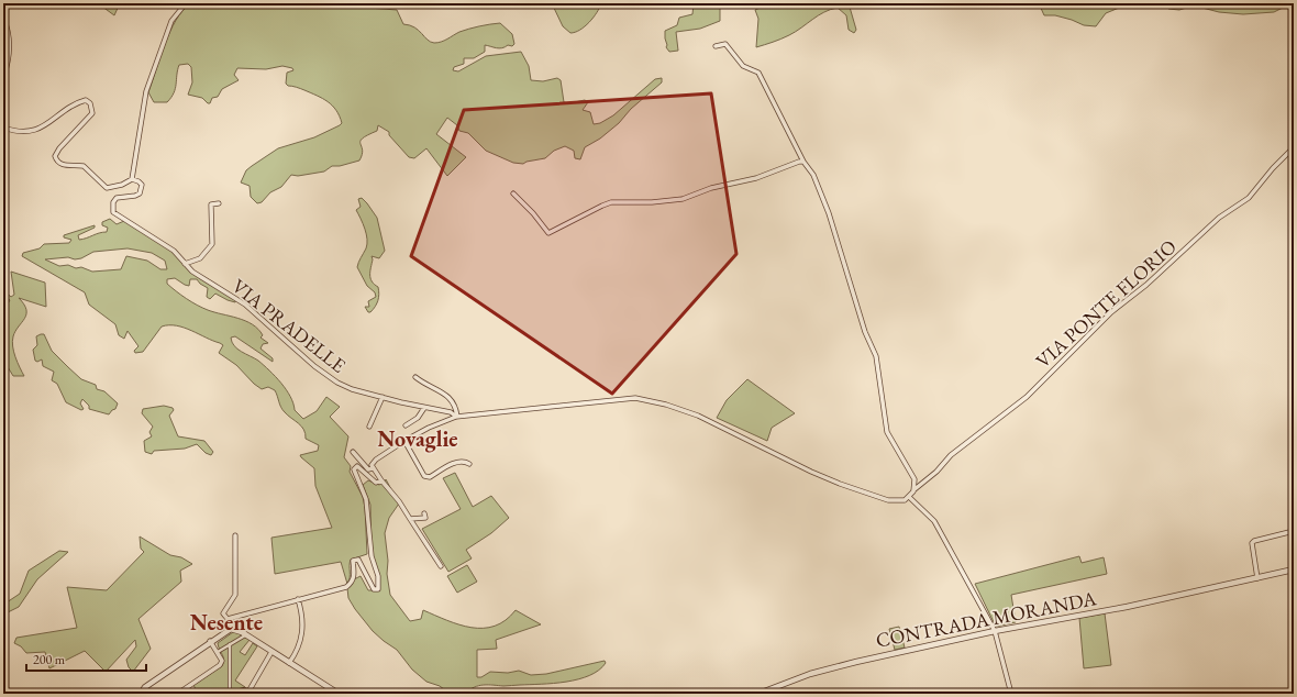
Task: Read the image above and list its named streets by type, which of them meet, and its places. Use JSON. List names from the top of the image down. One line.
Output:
{"streets":{"street":["VIA PONTE FLORIO","VIA PRADELLE","CONTRADA MORANDA"]},"districts":["Novaglie","Nesente"],"scale_bar":"200 m"}
